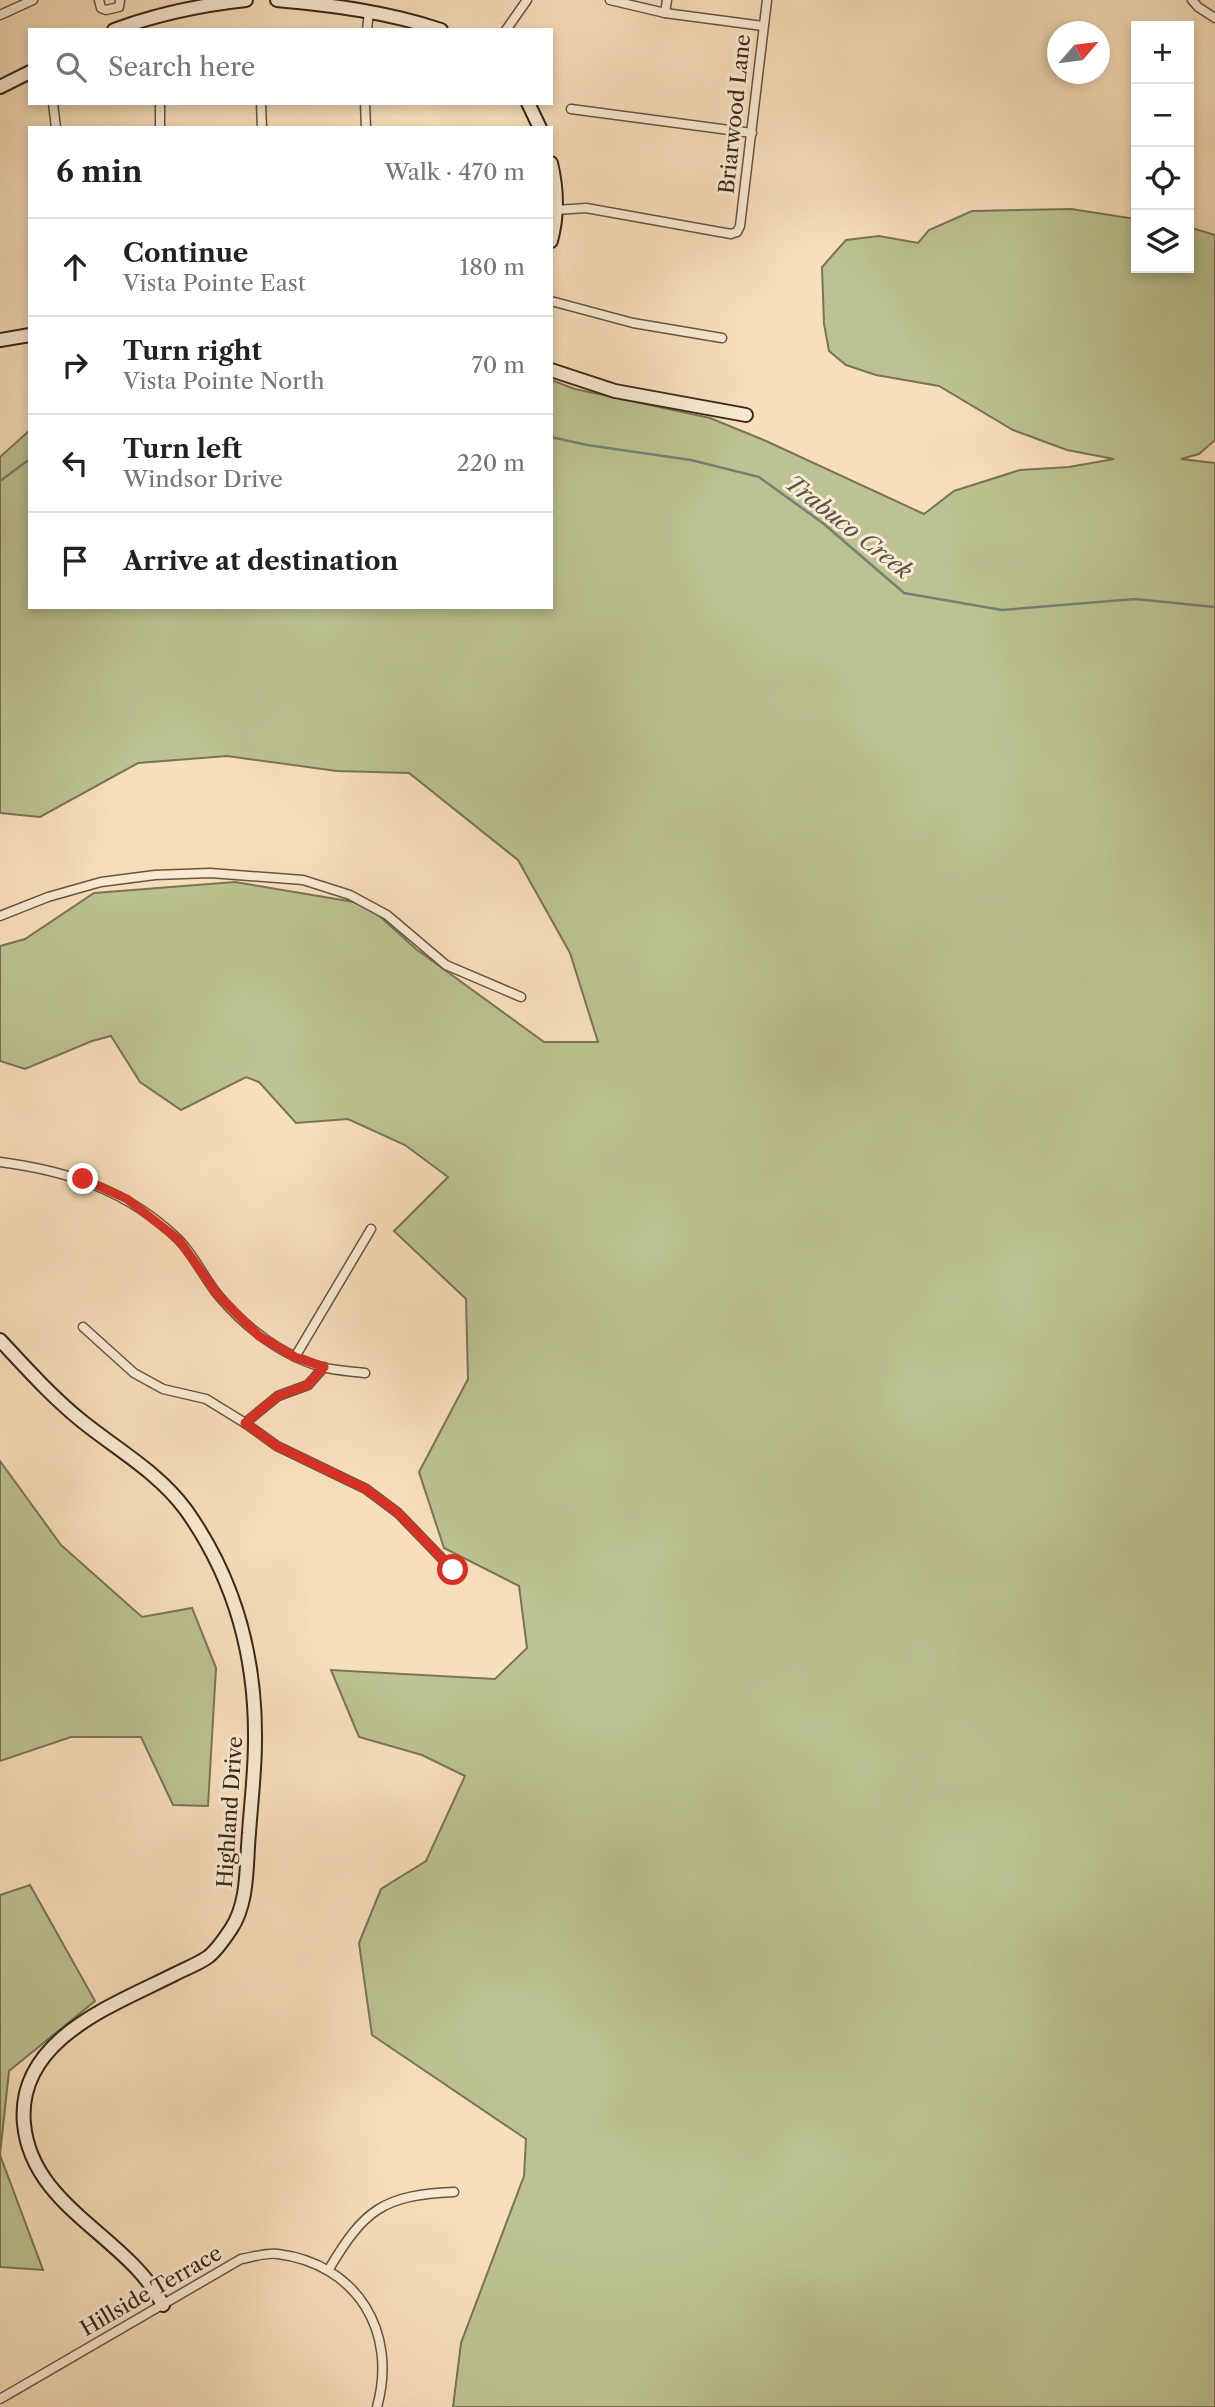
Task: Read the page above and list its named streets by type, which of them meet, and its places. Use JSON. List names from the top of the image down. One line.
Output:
{"streets":{"street":["Briarwood Lane","Highland Drive","Hillside Terrace"]},"crossings":[["Highland Drive","Hillside Terrace"]],"water":["Trabuco Creek"],"north":"top right","page":{"map_buttons":["+","−"],"search":"Search here","heading":["6 min","Walk · 470 m"],"list":[["Continue","Vista Pointe East","180 m"],["Turn right","Vista Pointe North","70 m"],["Turn left","Windsor Drive","220 m"],"Arrive at destination"]}}
